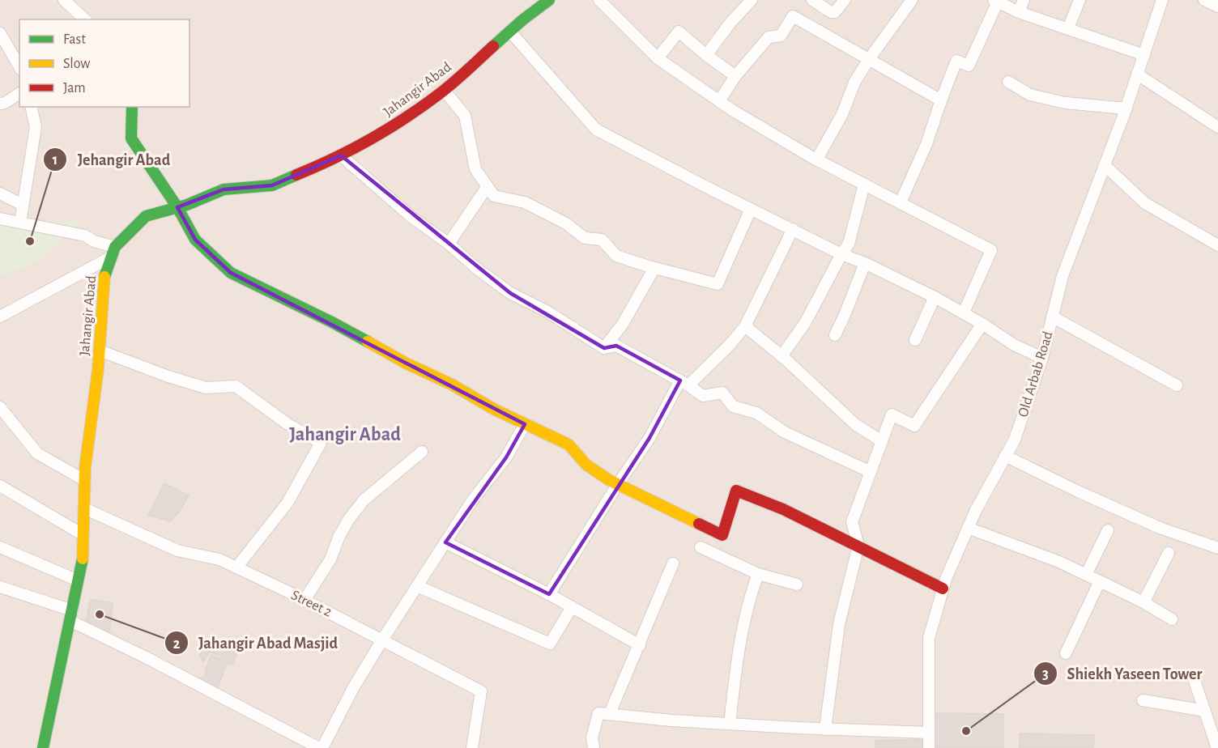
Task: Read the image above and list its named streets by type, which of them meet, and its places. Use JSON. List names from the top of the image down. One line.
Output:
{"streets":{"street":["Jahangir Abad","Old Arbab Road","Street 2"]},"crossings":[["Jahangir Abad","Street 2"]],"districts":["Jahangir Abad"],"places":["Jehangir Abad","Jahangir Abad Masjid","Shiekh Yaseen Tower"],"legend":["Fast","Slow","Jam"]}
